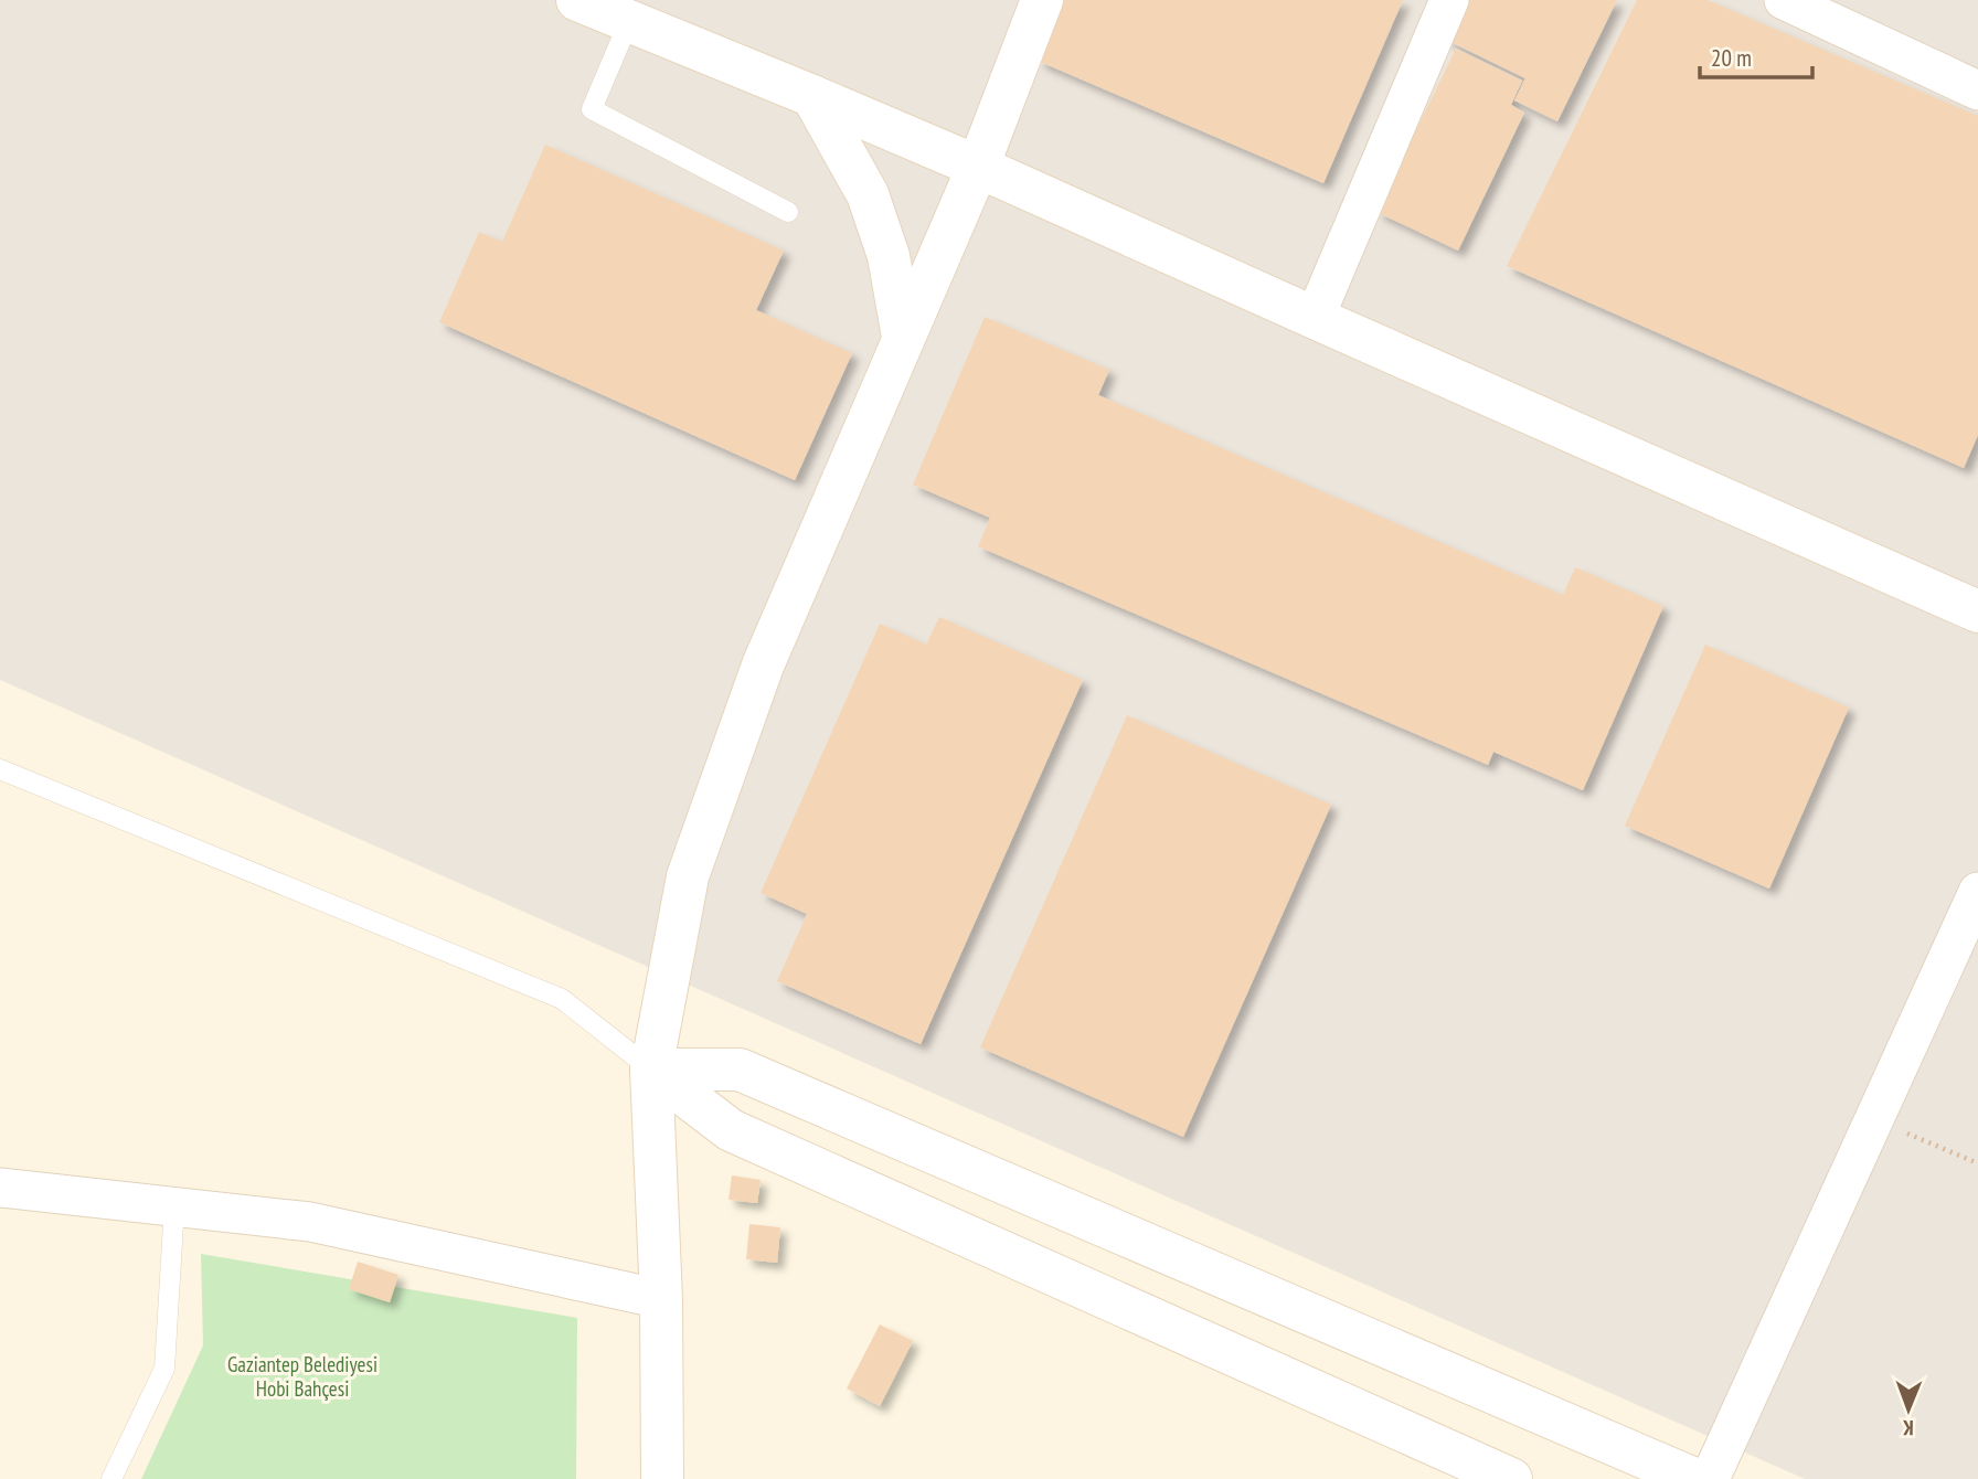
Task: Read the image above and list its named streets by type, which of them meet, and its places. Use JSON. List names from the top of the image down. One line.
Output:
{"parks":["Gaziantep Belediyesi Hobi Bahçesi"],"scale_bar":"20 m","north":"bottom"}
